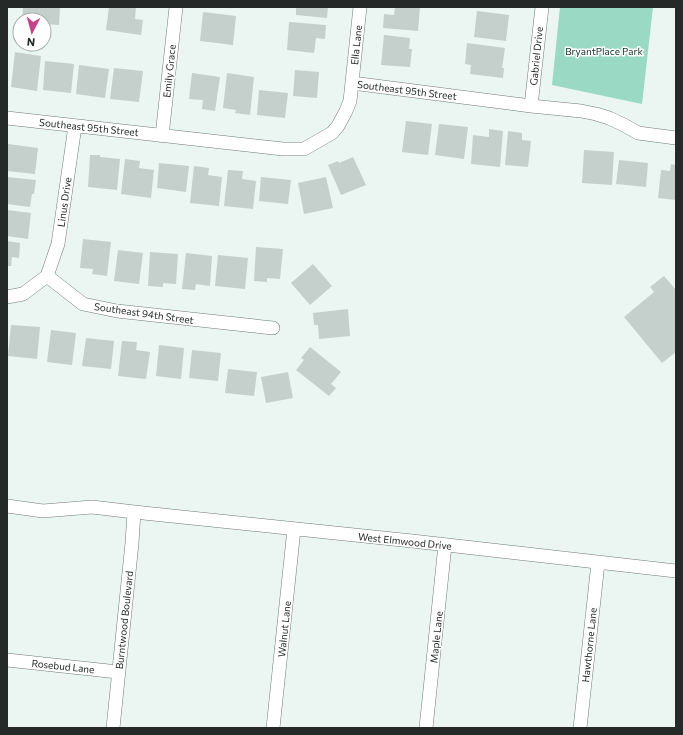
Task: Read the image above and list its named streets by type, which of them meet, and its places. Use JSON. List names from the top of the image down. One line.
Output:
{"streets":{"street":["Ella Lane","Gabriel Drive","Emily Grace","Southeast 95th Street","Linus Drive","Southeast 94th Street","West Elmwood Drive","Burntwood Boulevard","Walnut Lane","Maple Lane","Hawthorne Lane","Rosebud Lane"]},"crossings":[["Ella Lane","Southeast 95th Street"],["Gabriel Drive","Southeast 95th Street"],["Emily Grace","Southeast 95th Street"],["Southeast 95th Street","Linus Drive"],["Linus Drive","Southeast 94th Street"],["West Elmwood Drive","Burntwood Boulevard"],["West Elmwood Drive","Walnut Lane"],["West Elmwood Drive","Maple Lane"],["West Elmwood Drive","Hawthorne Lane"],["Burntwood Boulevard","Rosebud Lane"]],"parks":["BryantPlace Park"],"north":"bottom"}
